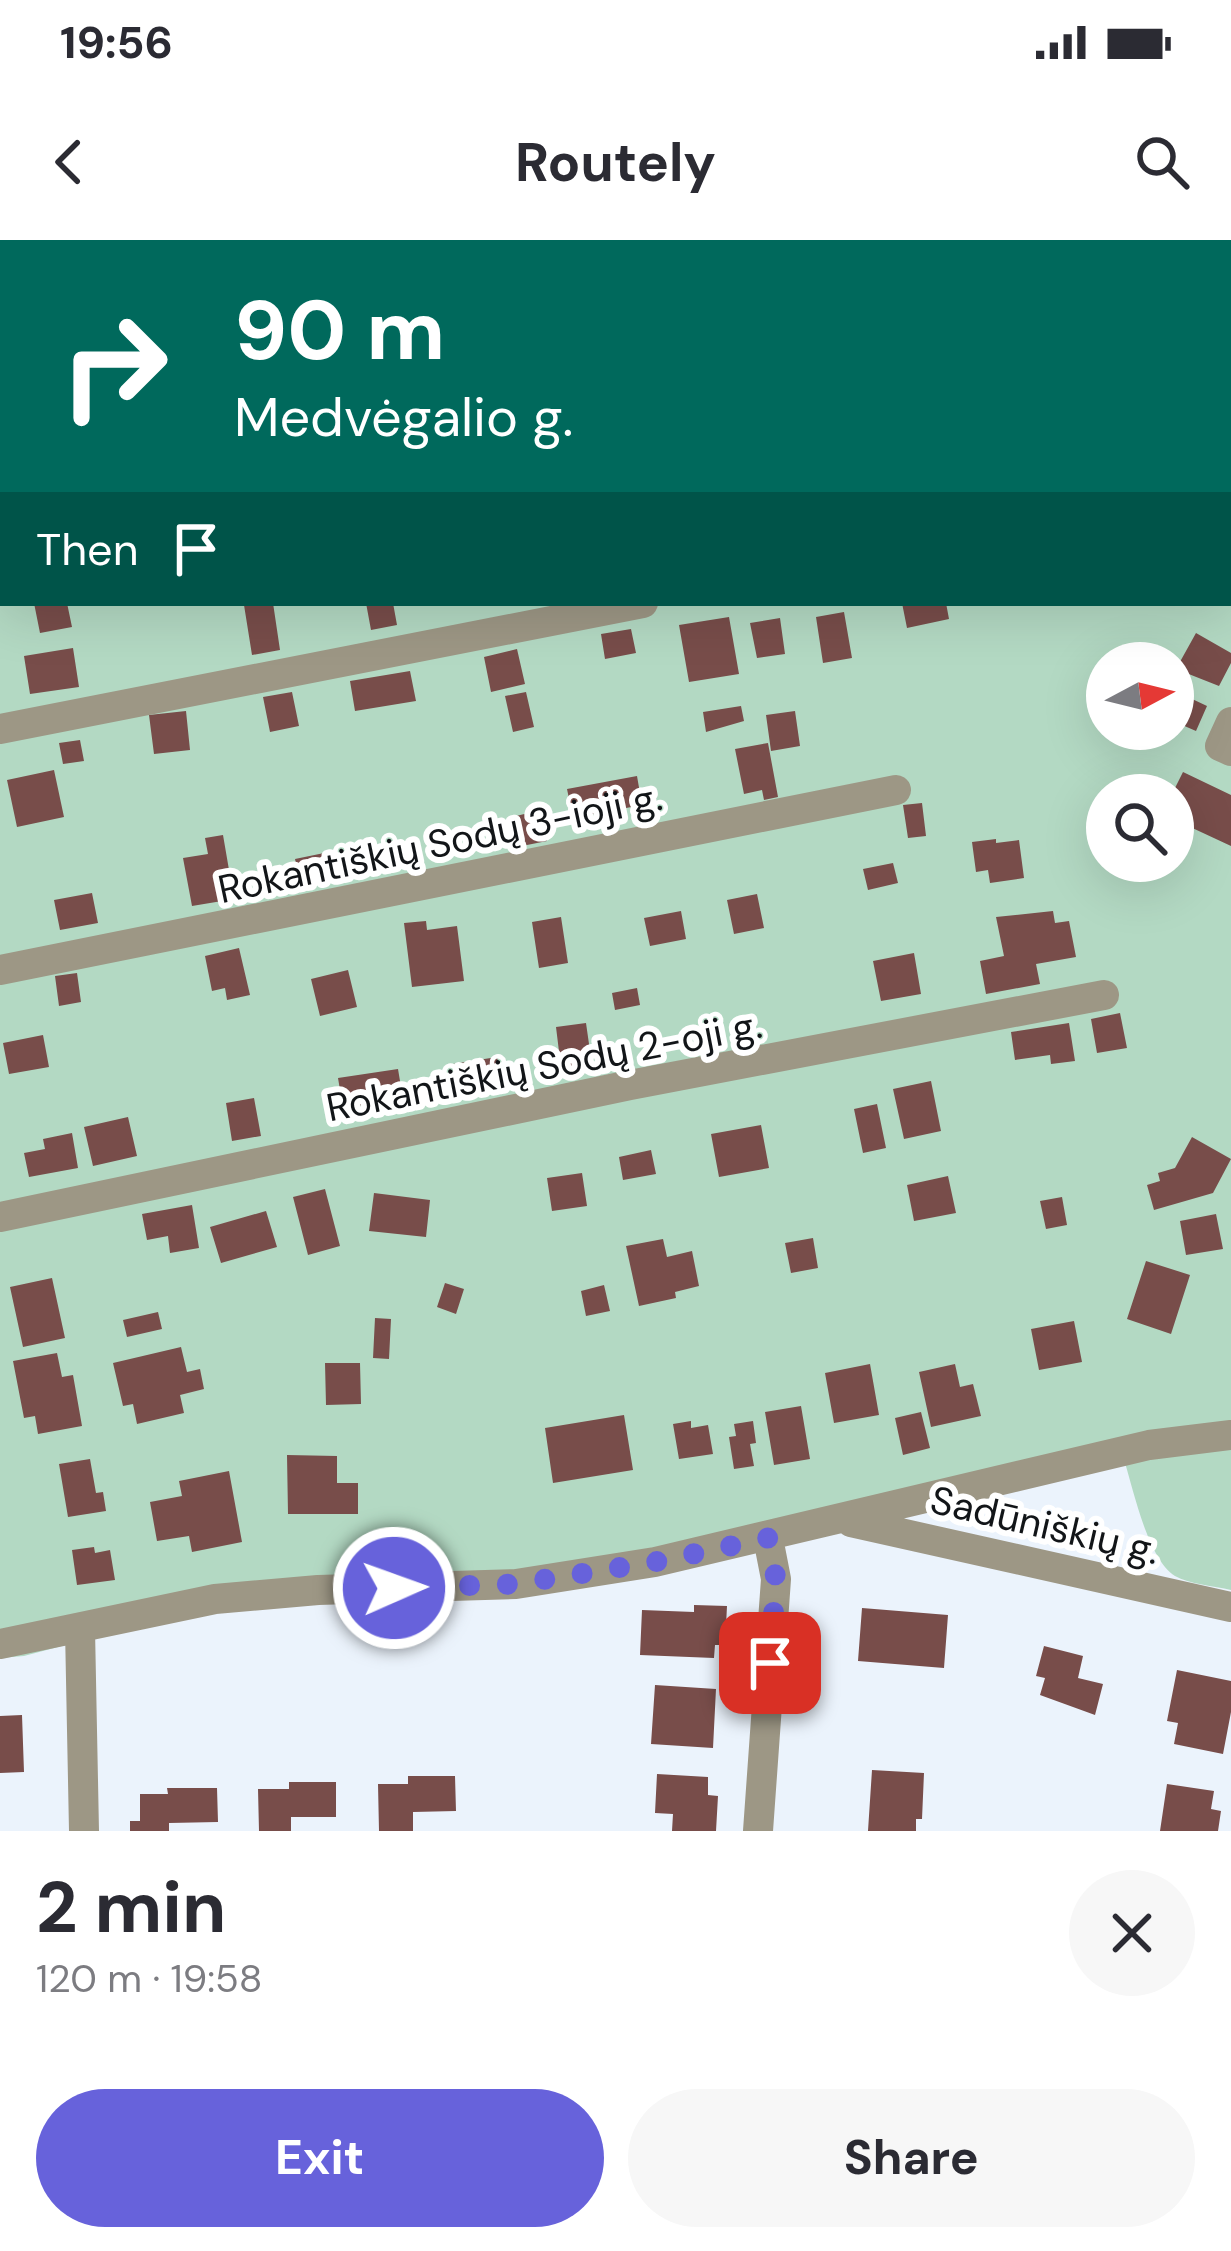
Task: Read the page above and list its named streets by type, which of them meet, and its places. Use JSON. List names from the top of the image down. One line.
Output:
{"streets":{"street":["Rokantiškių Sodų 3-ioji g.","Rokantiškių Sodų 2-oji g.","Sadūniškių g."]},"north":"right","page":{"status":"19:56","header":"Routely","turn":["90 m","Medvėgalio g."],"then":"Then","heading":["2 min","120 m · 19:58"],"buttons":["Exit","Share"]}}
